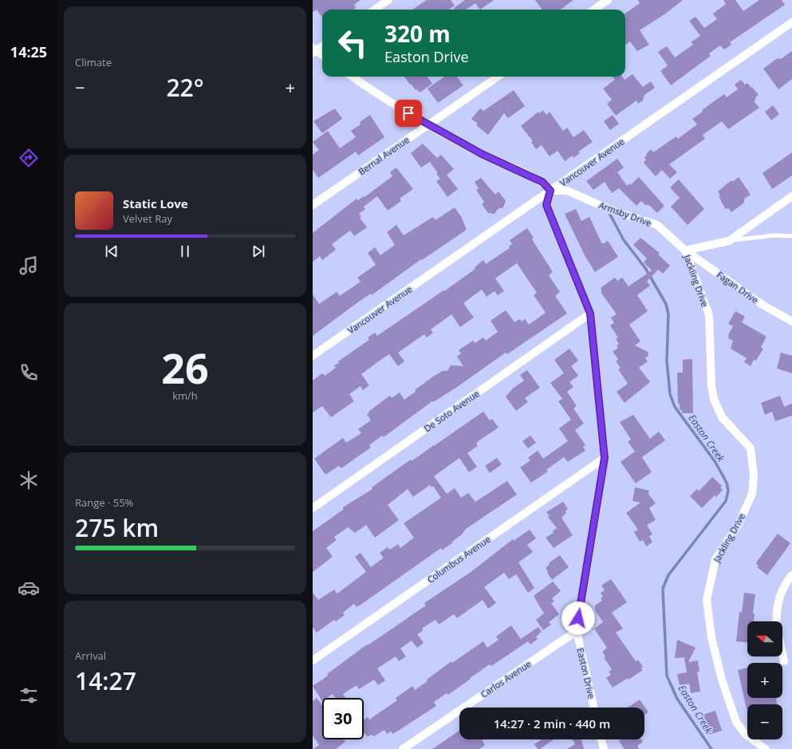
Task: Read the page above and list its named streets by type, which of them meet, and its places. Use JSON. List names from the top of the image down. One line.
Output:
{"streets":{"street":["Bernal Avenue","Vancouver Avenue","Armsby Drive","Jackling Drive","Fagan Drive","De Soto Avenue","Columbus Avenue","Easton Drive","Carlos Avenue"]},"crossings":[["Vancouver Avenue","Armsby Drive"],["Vancouver Avenue","Easton Drive"],["Armsby Drive","Jackling Drive"],["Armsby Drive","Fagan Drive"],["Armsby Drive","Easton Drive"],["Jackling Drive","Fagan Drive"],["De Soto Avenue","Easton Drive"],["Columbus Avenue","Easton Drive"],["Easton Drive","Carlos Avenue"]],"water":["Easton Creek"],"north":"left","page":{"tabs":"14:25","tile":["Climate",["26","km/h"],["Range · 55%","275 km"],["Arrival","14:27"]],"turn":["320 m","Easton Drive"],"heat":["−","22°","+"],"song":["Static Love","Velvet Ray"],"map_buttons":["+","−"],"limit":"30","trip":"14:27 · 2 min · 440 m"}}
